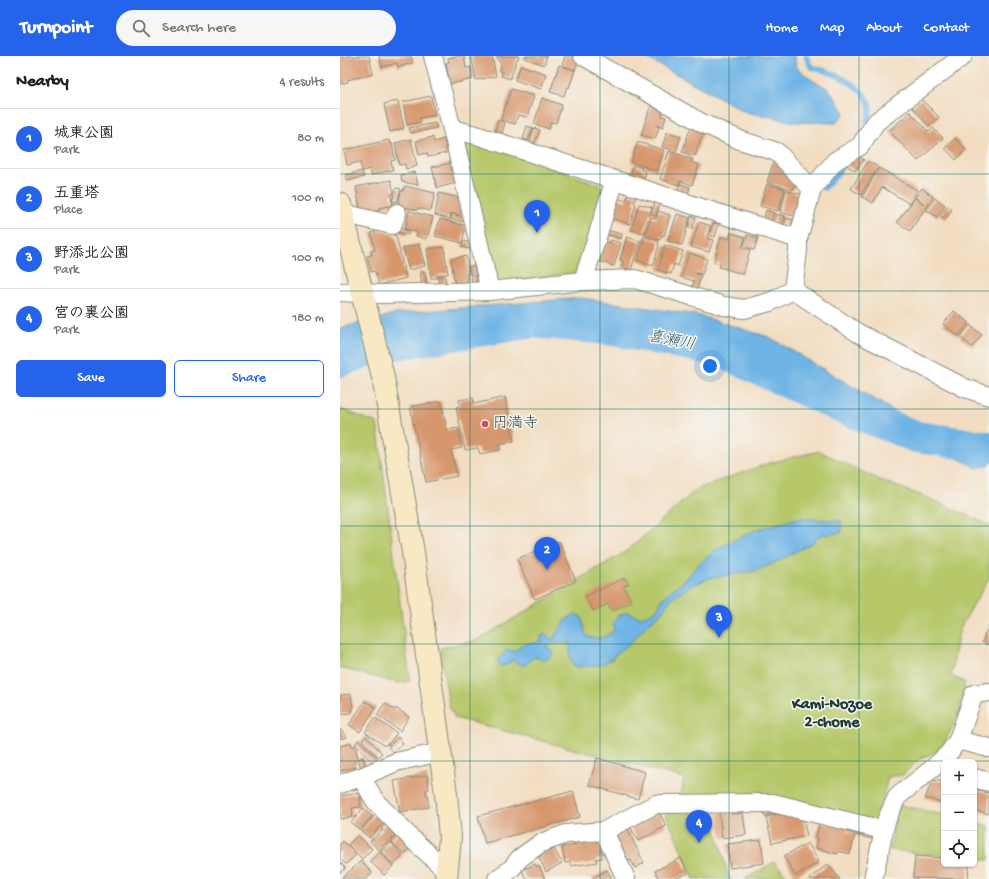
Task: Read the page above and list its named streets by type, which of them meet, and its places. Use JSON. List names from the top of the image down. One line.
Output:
{"districts":["Kami-Nozoe 2-chome"],"water":["喜瀬川"],"places":["円満寺"],"page":{"header":"Turnpoint","search":"Search here","nav":["Home","Map","About","Contact"],"heading":["Nearby","4 results"],"list":[{"mark":"1","name":"城東公園","note":"Park","value":"80 m"},{"mark":"2","name":"五重塔","note":"Place","value":"100 m"},{"mark":"3","name":"野添北公園","note":"Park","value":"100 m"},{"mark":"4","name":"宮の裏公園","note":"Park","value":"180 m"}],"pins":["1","2","3","4"],"buttons":["Save","Share"],"map_buttons":["+","−"]}}
